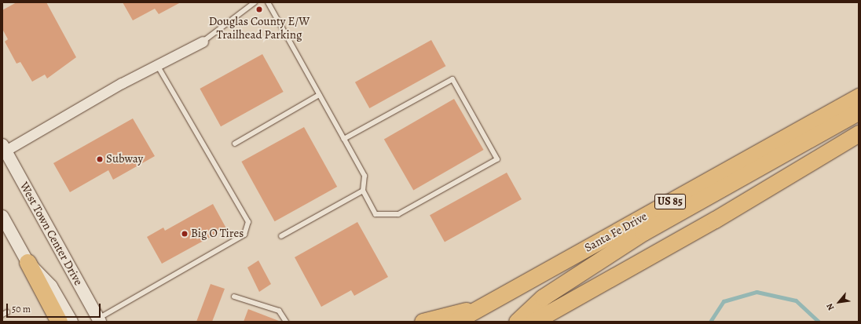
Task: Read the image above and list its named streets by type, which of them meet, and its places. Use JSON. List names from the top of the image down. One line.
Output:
{"streets":{"highway":["US 85","Santa Fe Drive"],"street":["West Town Center Drive"]},"places":["Douglas County E/W Trailhead Parking","Subway","Big O Tires"],"scale_bar":"50 m","north":"bottom left"}
